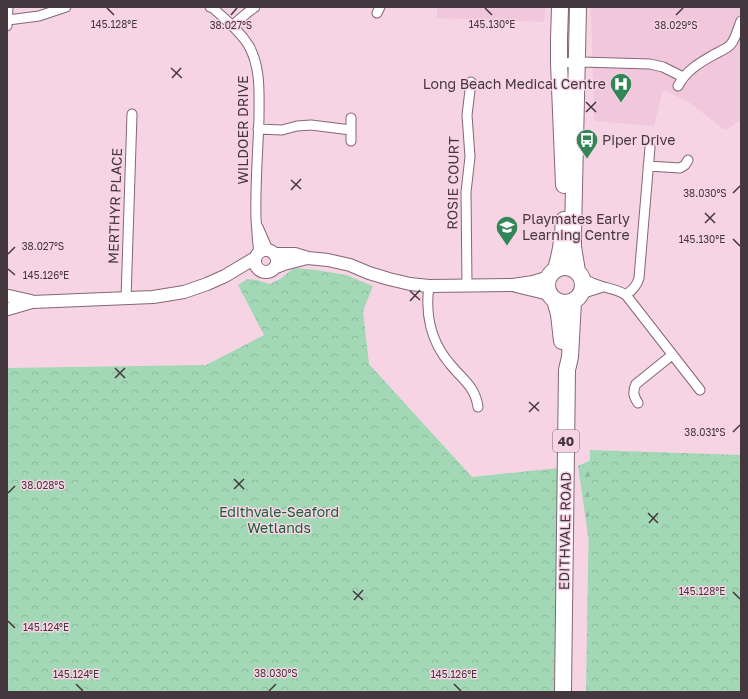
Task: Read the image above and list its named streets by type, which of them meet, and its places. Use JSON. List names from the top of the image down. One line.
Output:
{"streets":{"highway":["40","EDITHVALE ROAD"],"street":["WILDOER DRIVE","ROSIE COURT","MERTHYR PLACE"]},"crossings":[["40","EDITHVALE ROAD"]],"parks":["Edithvale-Seaford Wetlands"],"places":{"hospital":["Long Beach Medical Centre"],"bus stop":["Piper Drive"],"school or university":["Playmates Early Learning Centre"]},"coordinates":["145.128°E","145.130°E","38.027°S","38.029°S","38.030°S","145.126°E","38.031°S","38.028°S","145.124°E"]}
